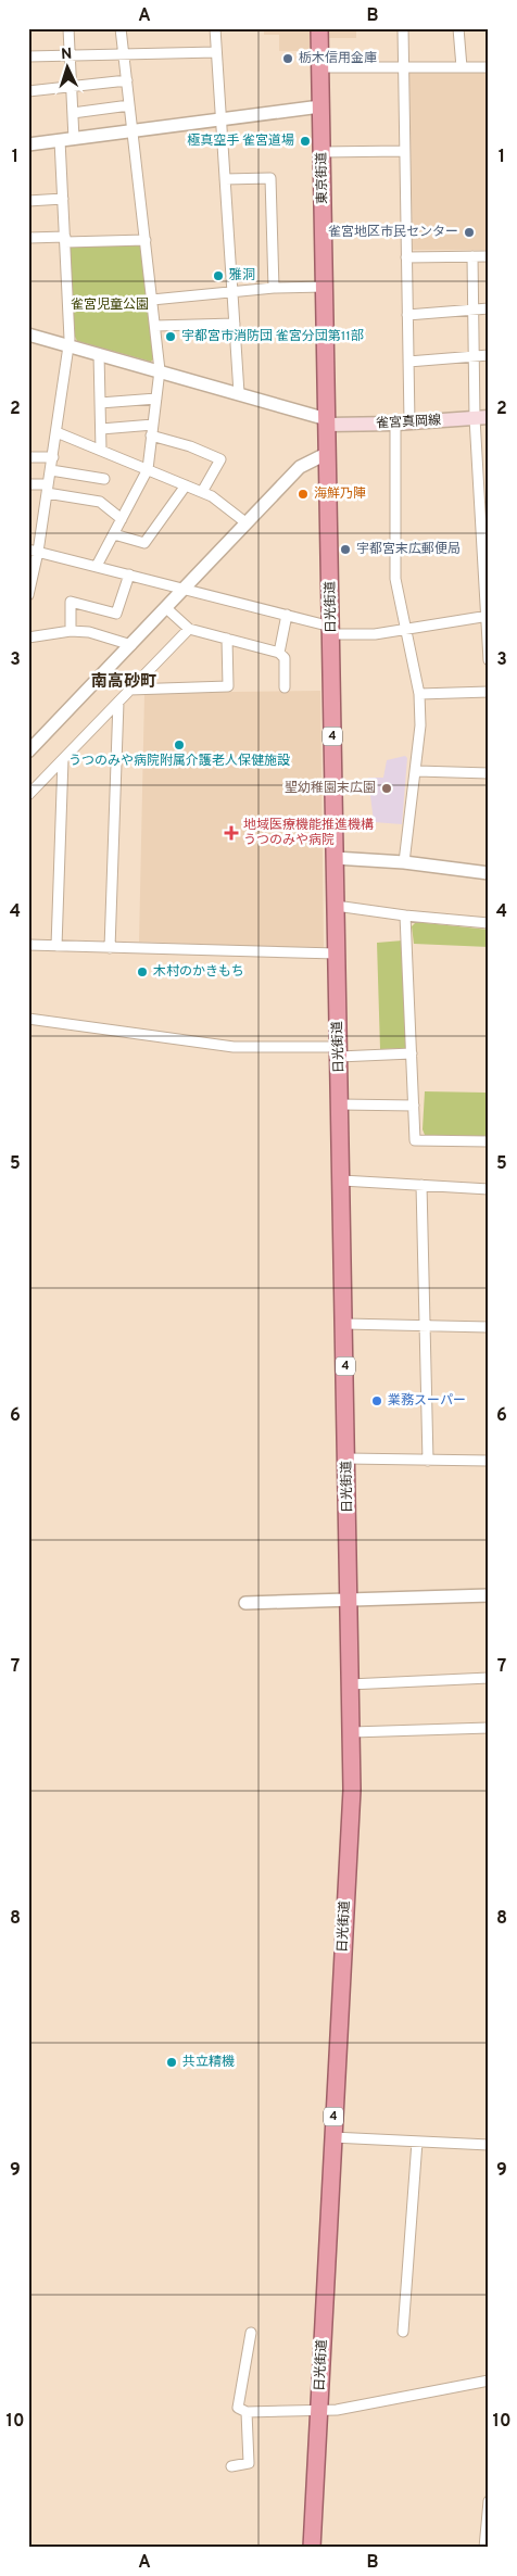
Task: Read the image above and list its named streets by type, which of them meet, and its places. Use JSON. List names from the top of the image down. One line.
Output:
{"streets":{"highway":["東京街道","日光街道","4"],"main road":["雀宮真岡線"]},"crossings":[["東京街道","雀宮真岡線"],["東京街道","日光街道"],["雀宮真岡線","日光街道"]],"districts":["南高砂町"],"parks":["雀宮児童公園"],"places":{"other":["栃木信用金庫","極真空手 雀宮道場","雀宮地区市民センター","雅洞","宇都宮市消防団 雀宮分団第11部","海鮮乃陣","宇都宮末広郵便局","うつのみや病院附属介護老人保健施設","聖幼稚園末広園","木村のかきもち","業務スーパー","共立精機"],"health":["地域医療機能推進機構 うつのみや病院"]},"north":"top","grid":{"columns":["A","B"],"rows":["1","2","3","4","5","6","7","8","9","10"]}}
